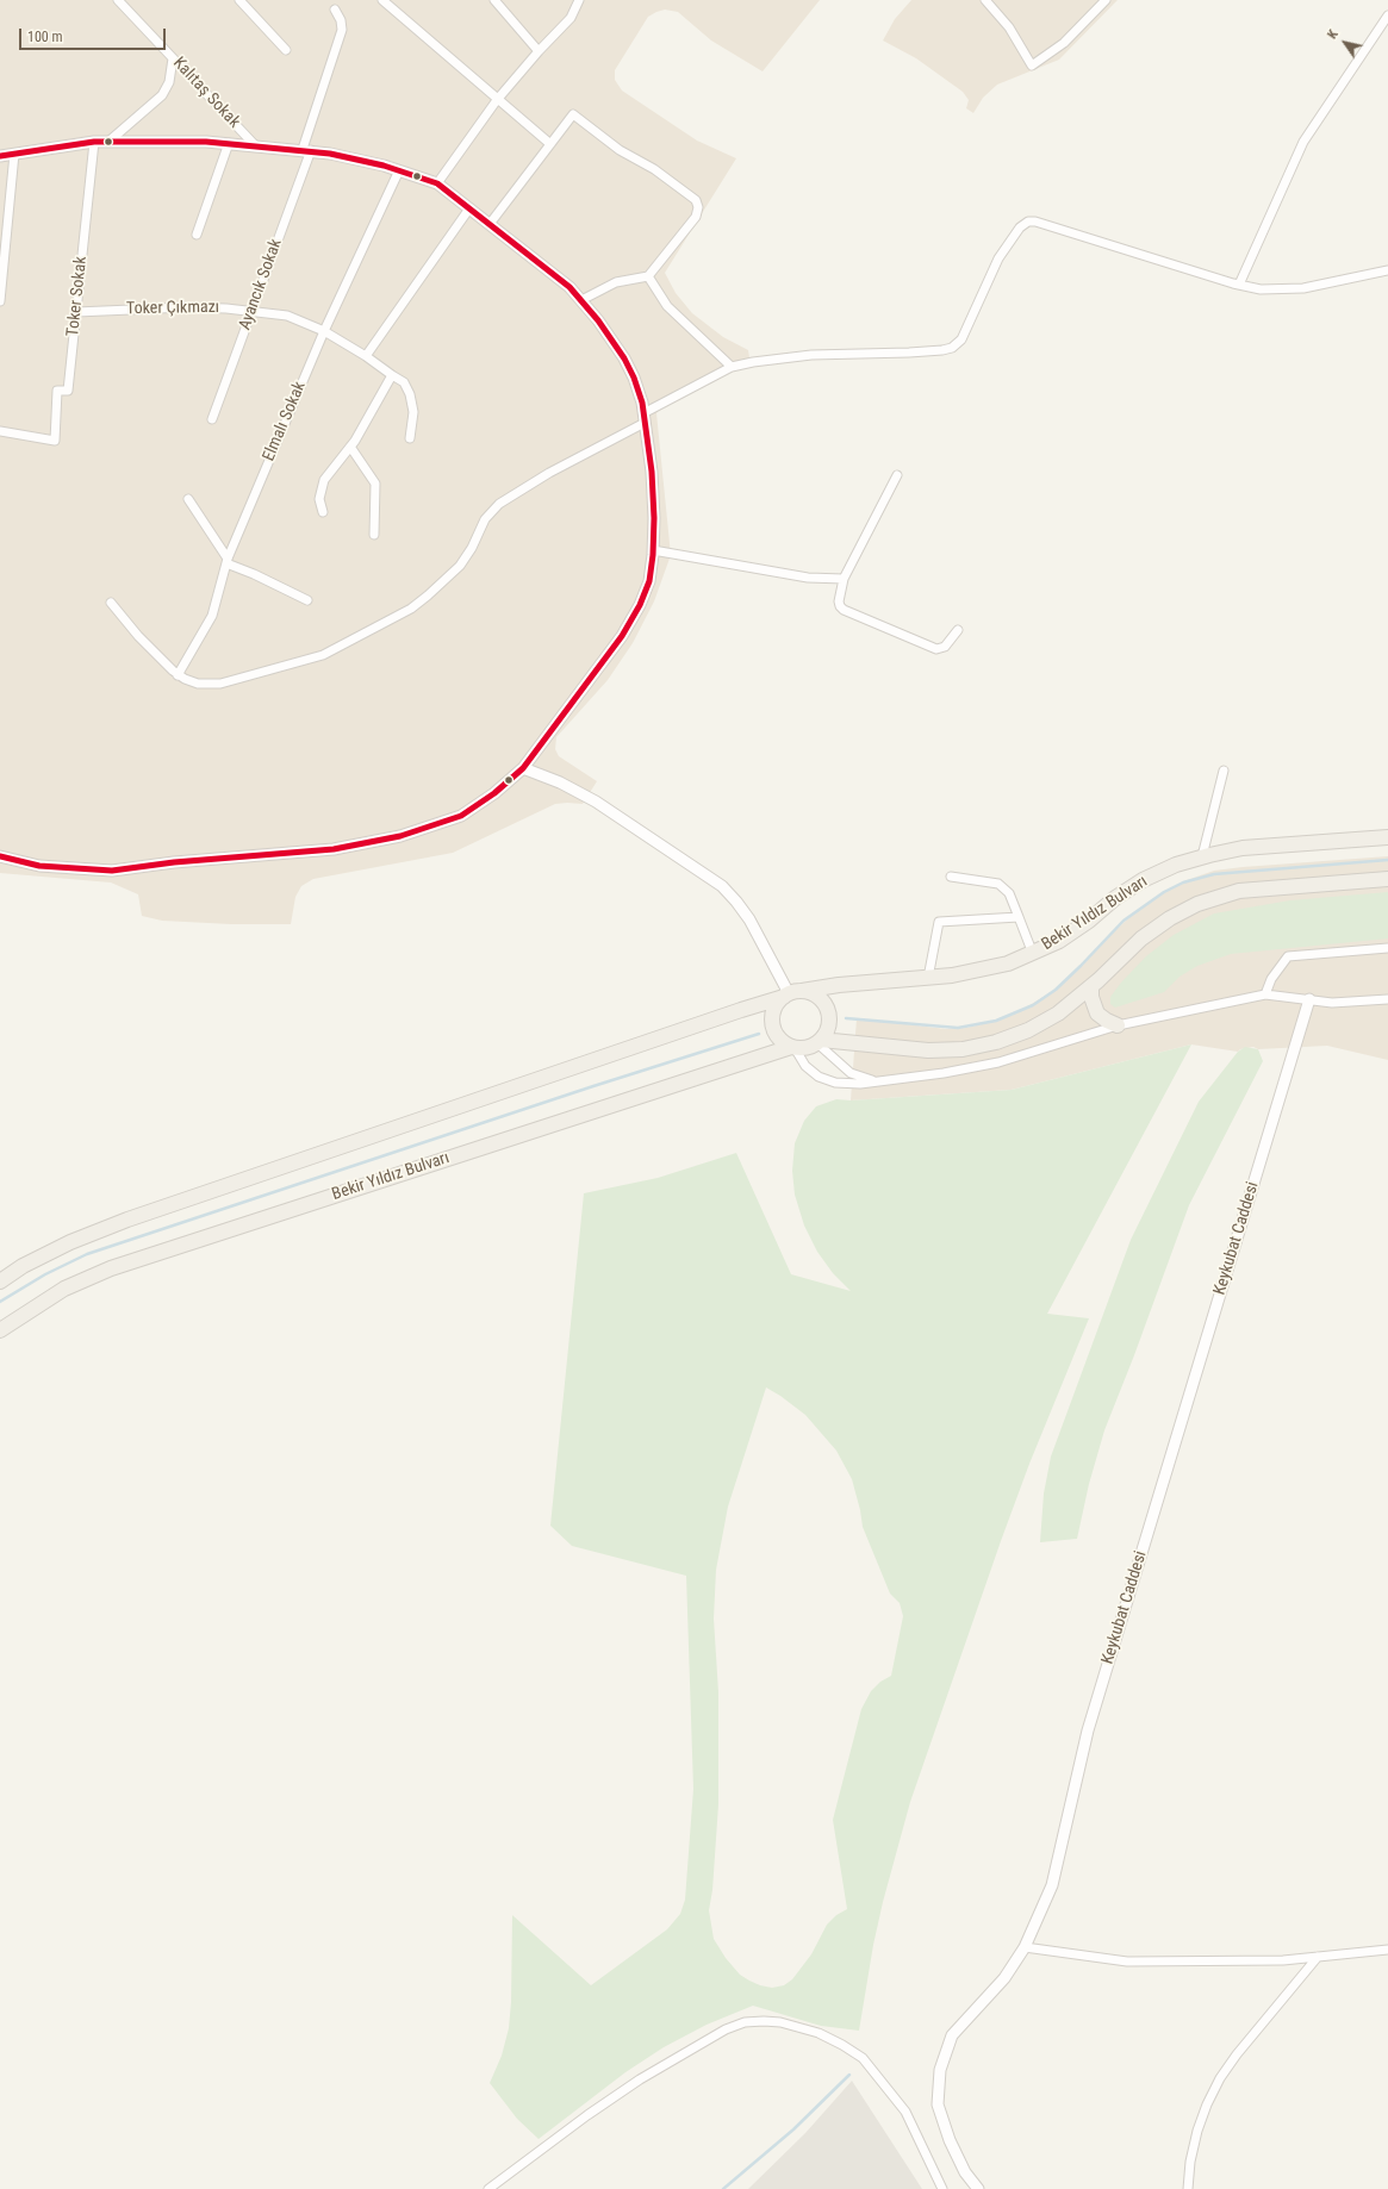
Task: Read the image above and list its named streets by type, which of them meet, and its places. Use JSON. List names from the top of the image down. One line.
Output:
{"streets":{"main road":["Bekir Yıldız Bulvarı"],"street":["Kalıtaş Sokak","Ayancık Sokak","Toker Sokak","Toker Çıkmazı","Elmalı Sokak","Keykubat Caddesi"]},"crossings":[["Ayancık Sokak","Toker Çıkmazı"],["Toker Sokak","Toker Çıkmazı"],["Toker Çıkmazı","Elmalı Sokak"]],"scale_bar":"100 m","north":"top left"}
